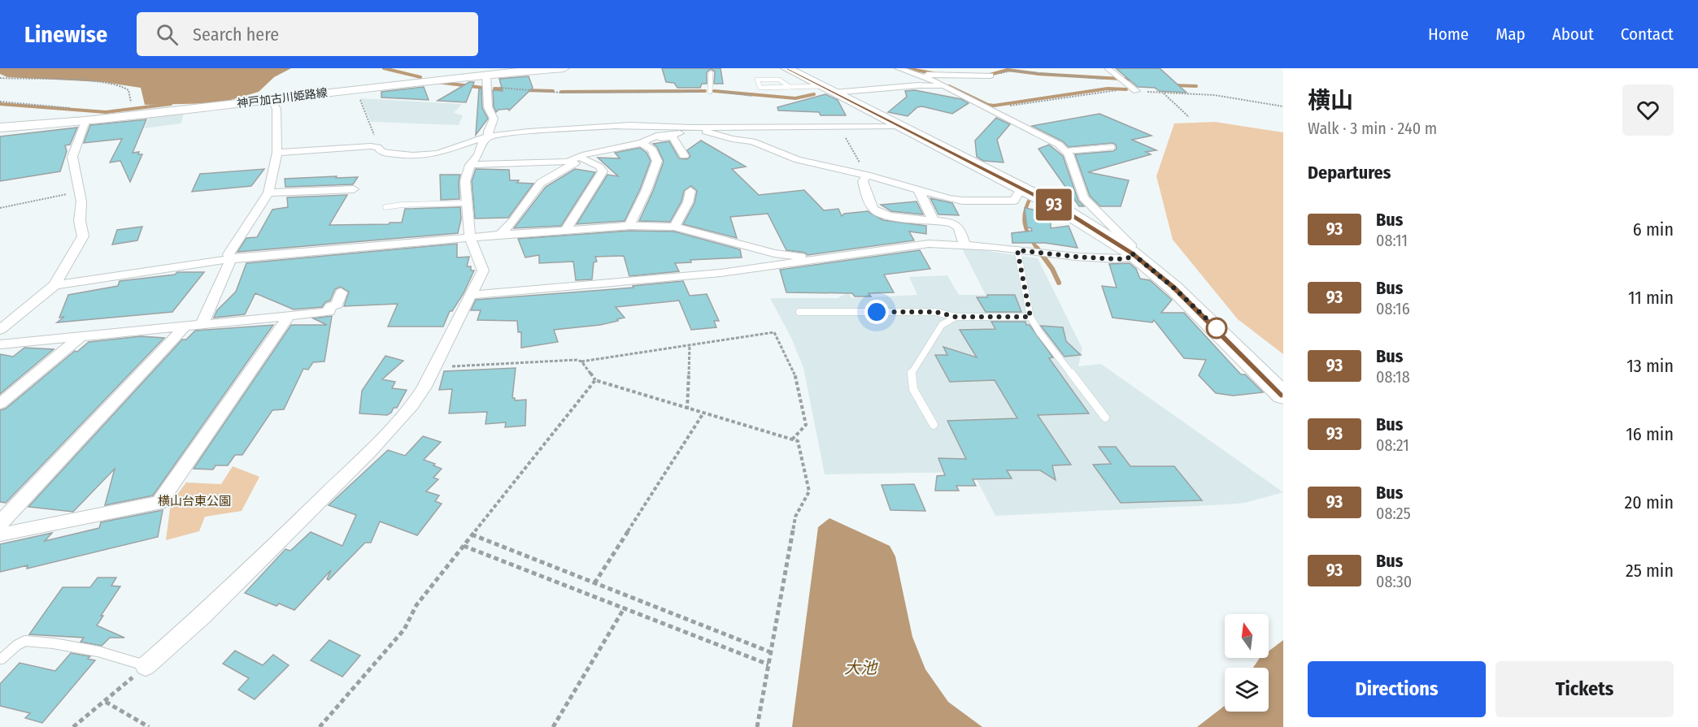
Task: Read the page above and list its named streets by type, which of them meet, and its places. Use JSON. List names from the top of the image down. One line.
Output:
{"streets":{"main road":["神戸加古川姫路線"]},"water":["大池"],"parks":["横山台東公園"],"lines":["bus line 93"],"north":"top","page":{"header":"Linewise","search":"Search here","nav":["Home","Map","About","Contact"],"on_map":"93","heading":[["横山","Walk · 3 min · 240 m"],"Departures"],"list":[{"mark":"93","name":"Bus","note":"08:11","value":"6 min"},{"mark":"93","name":"Bus","note":"08:16","value":"11 min"},{"mark":"93","name":"Bus","note":"08:18","value":"13 min"},{"mark":"93","name":"Bus","note":"08:21","value":"16 min"},{"mark":"93","name":"Bus","note":"08:25","value":"20 min"},{"mark":"93","name":"Bus","note":"08:30","value":"25 min"}],"buttons":["Directions","Tickets"]}}
